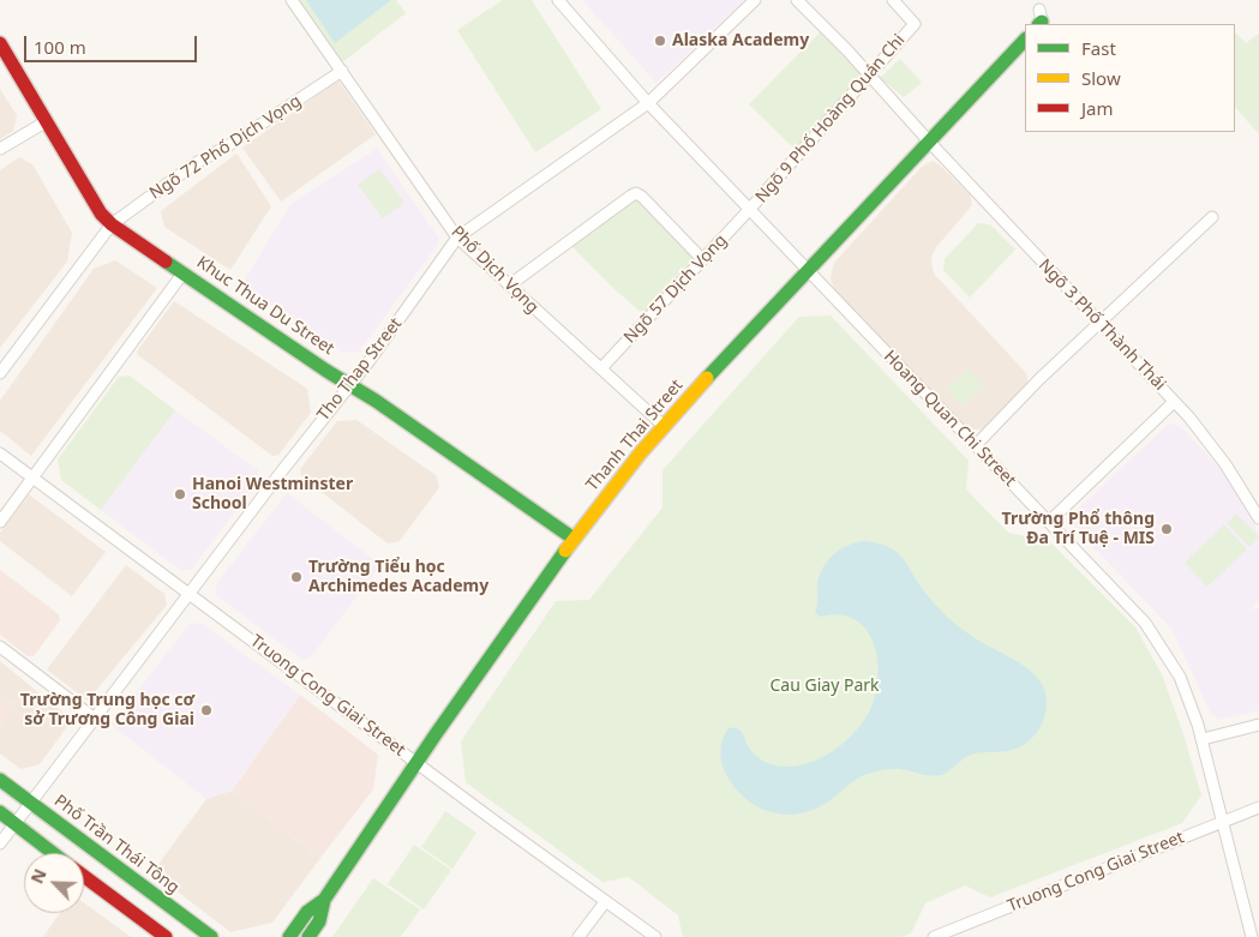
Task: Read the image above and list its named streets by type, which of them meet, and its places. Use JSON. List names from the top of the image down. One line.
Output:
{"streets":{"street":["Ngõ 9 Phố Hoàng Quán Chi","Ngõ 72 Phố Dịch Vọng","Phố Dịch Vọng","Ngõ 57 Dịch Vọng","Khuc Thua Du Street","Ngõ 3 Phố Thành Thái","Tho Thap Street","Hoang Quan Chi Street","Thanh Thai Street","Truong Cong Giai Street","Phố Trần Thái Tông"]},"crossings":[["Ngõ 9 Phố Hoàng Quán Chi","Ngõ 57 Dịch Vọng"],["Ngõ 9 Phố Hoàng Quán Chi","Ngõ 3 Phố Thành Thái"],["Ngõ 9 Phố Hoàng Quán Chi","Hoang Quan Chi Street"],["Ngõ 72 Phố Dịch Vọng","Phố Dịch Vọng"],["Ngõ 72 Phố Dịch Vọng","Khuc Thua Du Street"],["Phố Dịch Vọng","Ngõ 57 Dịch Vọng"],["Phố Dịch Vọng","Tho Thap Street"],["Phố Dịch Vọng","Thanh Thai Street"],["Ngõ 57 Dịch Vọng","Hoang Quan Chi Street"],["Khuc Thua Du Street","Tho Thap Street"],["Khuc Thua Du Street","Thanh Thai Street"],["Ngõ 3 Phố Thành Thái","Thanh Thai Street"],["Tho Thap Street","Hoang Quan Chi Street"],["Tho Thap Street","Truong Cong Giai Street"],["Tho Thap Street","Phố Trần Thái Tông"],["Hoang Quan Chi Street","Thanh Thai Street"],["Hoang Quan Chi Street","Truong Cong Giai Street"],["Thanh Thai Street","Truong Cong Giai Street"]],"parks":["Cau Giay Park"],"places":["Alaska Academy","Hanoi Westminster School","Trường Phổ thông Đa Trí Tuệ - MIS","Trường Tiểu học Archimedes Academy","Trường Trung học cơ sở Trương Công Giai"],"legend":["Fast","Slow","Jam"],"scale_bar":"100 m","north":"top left"}
